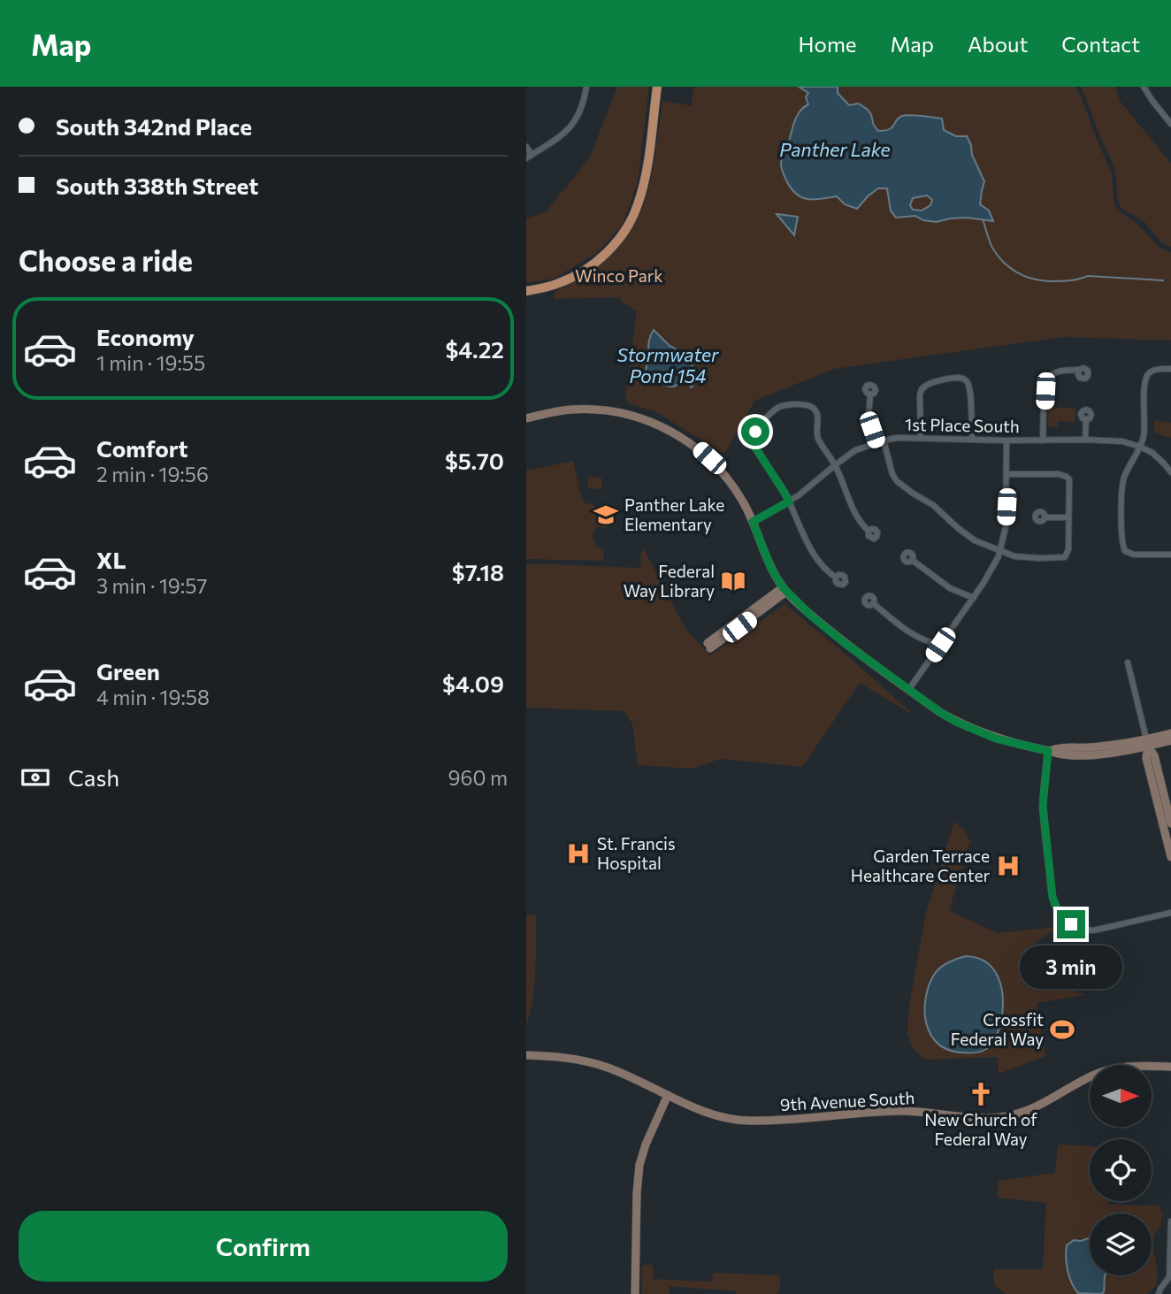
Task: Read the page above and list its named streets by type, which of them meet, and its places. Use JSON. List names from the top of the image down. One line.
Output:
{"streets":{"main road":["9th Avenue South"],"street":["1st Place South"]},"water":["Panther Lake","Stormwater Pond 154"],"parks":["Winco Park"],"places":{"school or university":["Panther Lake Elementary"],"library":["Federal Way Library"],"hospital":["St. Francis Hospital","Garden Terrace Healthcare Center"],"sports":["Crossfit Federal Way"],"church":["New Church of Federal Way"]},"north":"right","page":{"header":"Map","nav":["Home","Map","About","Contact"],"banner":["South 342nd Place","South 338th Street"],"heading":"Choose a ride","list":[{"name":"Economy","note":"1 min · 19:55","value":"$4.22"},{"name":"Comfort","note":"2 min · 19:56","value":"$5.70"},{"name":"XL","note":"3 min · 19:57","value":"$7.18"},{"name":"Green","note":"4 min · 19:58","value":"$4.09"}],"pay":["Cash","960 m"],"bubble":"3 min","buttons":"Confirm"}}
